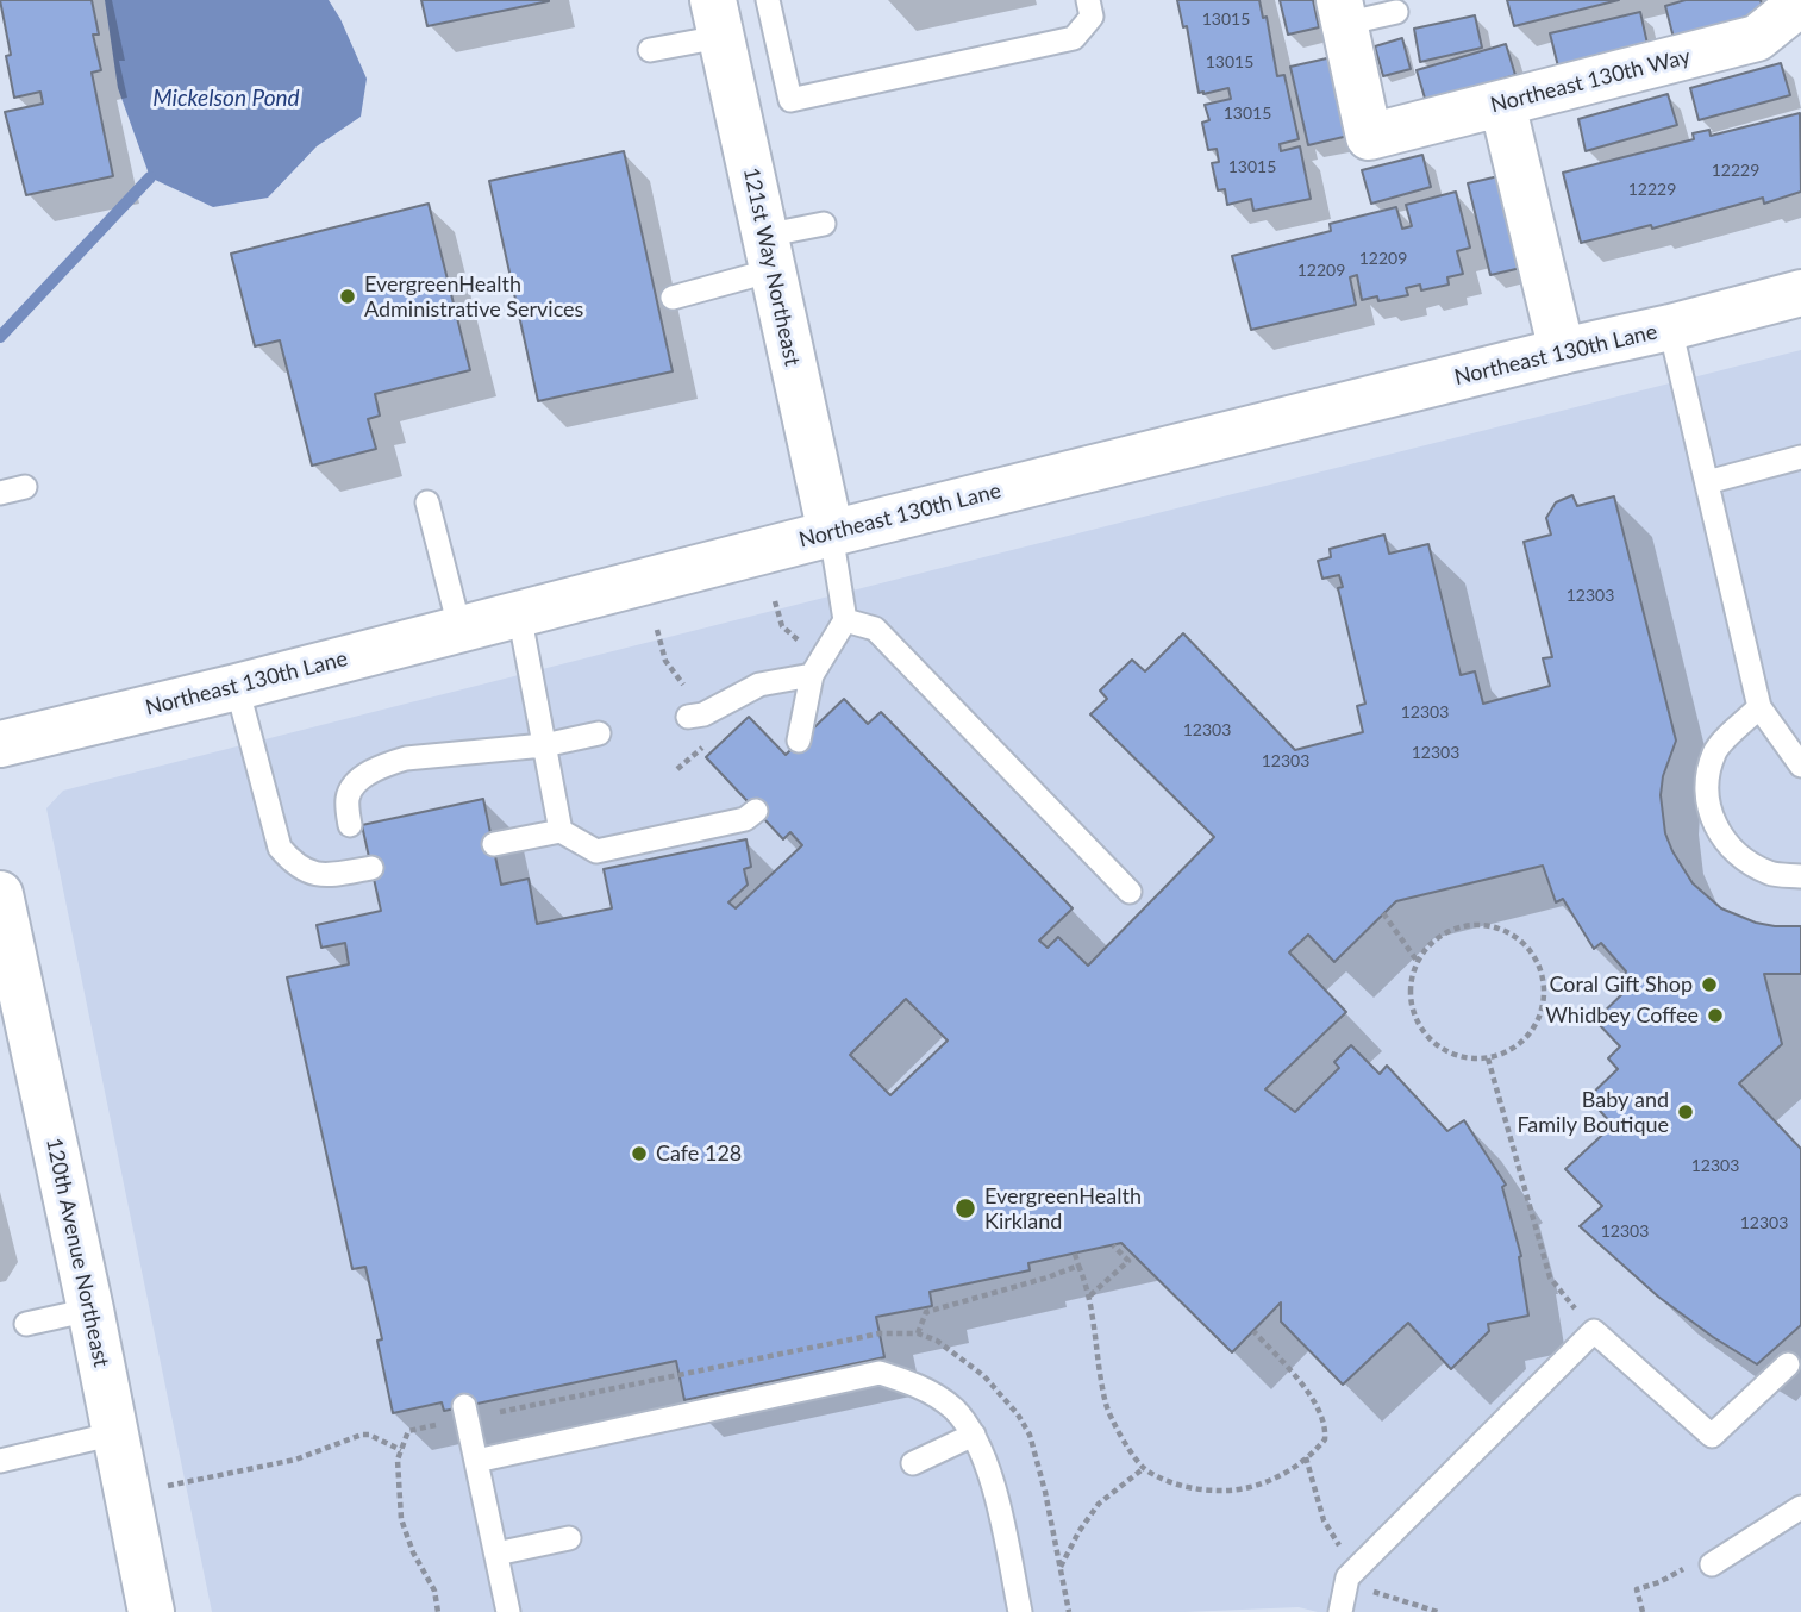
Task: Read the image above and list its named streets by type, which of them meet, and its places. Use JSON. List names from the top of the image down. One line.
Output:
{"streets":{"street":["Northeast 130th Way","121st Way Northeast","Northeast 130th Lane","120th Avenue Northeast"]},"crossings":[["121st Way Northeast","Northeast 130th Lane"]],"water":["Mickelson Pond"],"places":["EvergreenHealth Administrative Services","Coral Gift Shop","Whidbey Coffee","Baby and Family Boutique","Cafe 128","EvergreenHealth Kirkland"],"house_numbers":["13015","13015","13015","13015","12229","12229","12209","12209","12303","12303","12303","12303","12303","12303","12303","12303"]}
